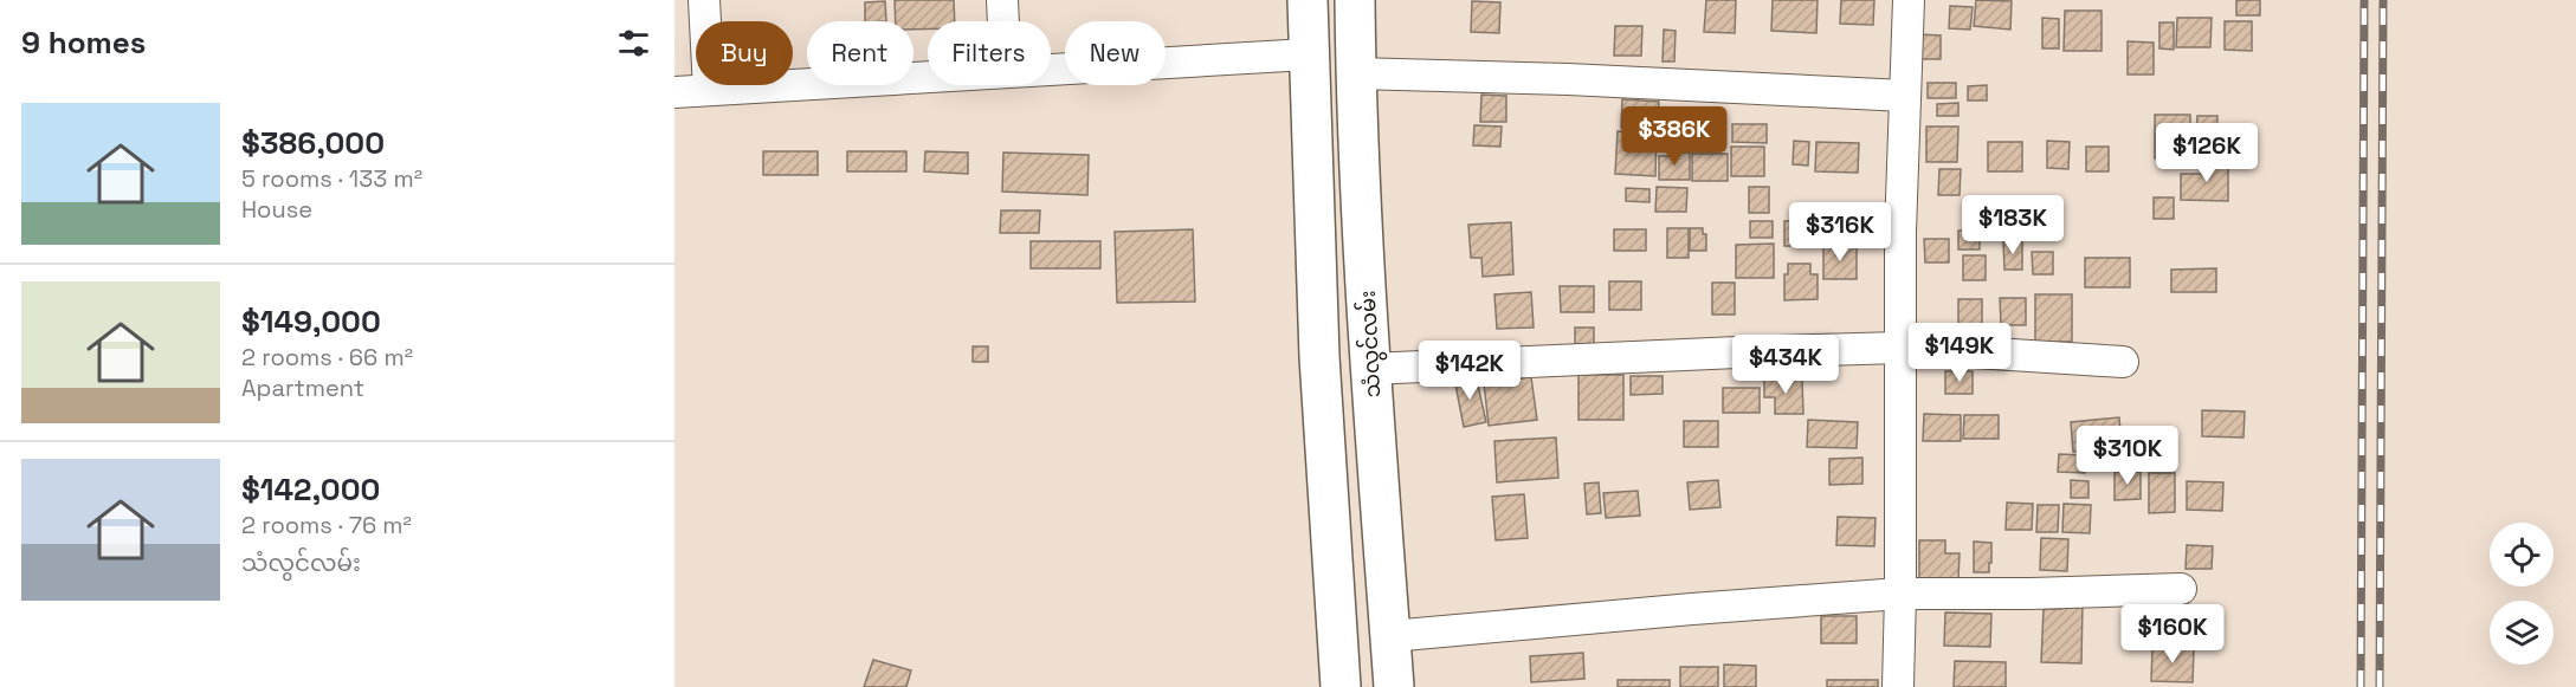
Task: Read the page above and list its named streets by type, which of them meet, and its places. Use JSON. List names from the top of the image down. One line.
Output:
{"streets":{"main road":["သံလွင်လမ်း"]},"page":{"heading":"9 homes","chip":["Buy","Rent","Filters","New"],"list":[{"name":"$386,000","note":"5 rooms · 133 m² · House"},{"name":"$149,000","note":"2 rooms · 66 m² · Apartment"},{"name":"$142,000","note":"2 rooms · 76 m² · သံလွင်လမ်း"}],"price":["$386K","$126K","$183K","$316K","$149K","$434K","$142K","$310K","$160K"]}}
